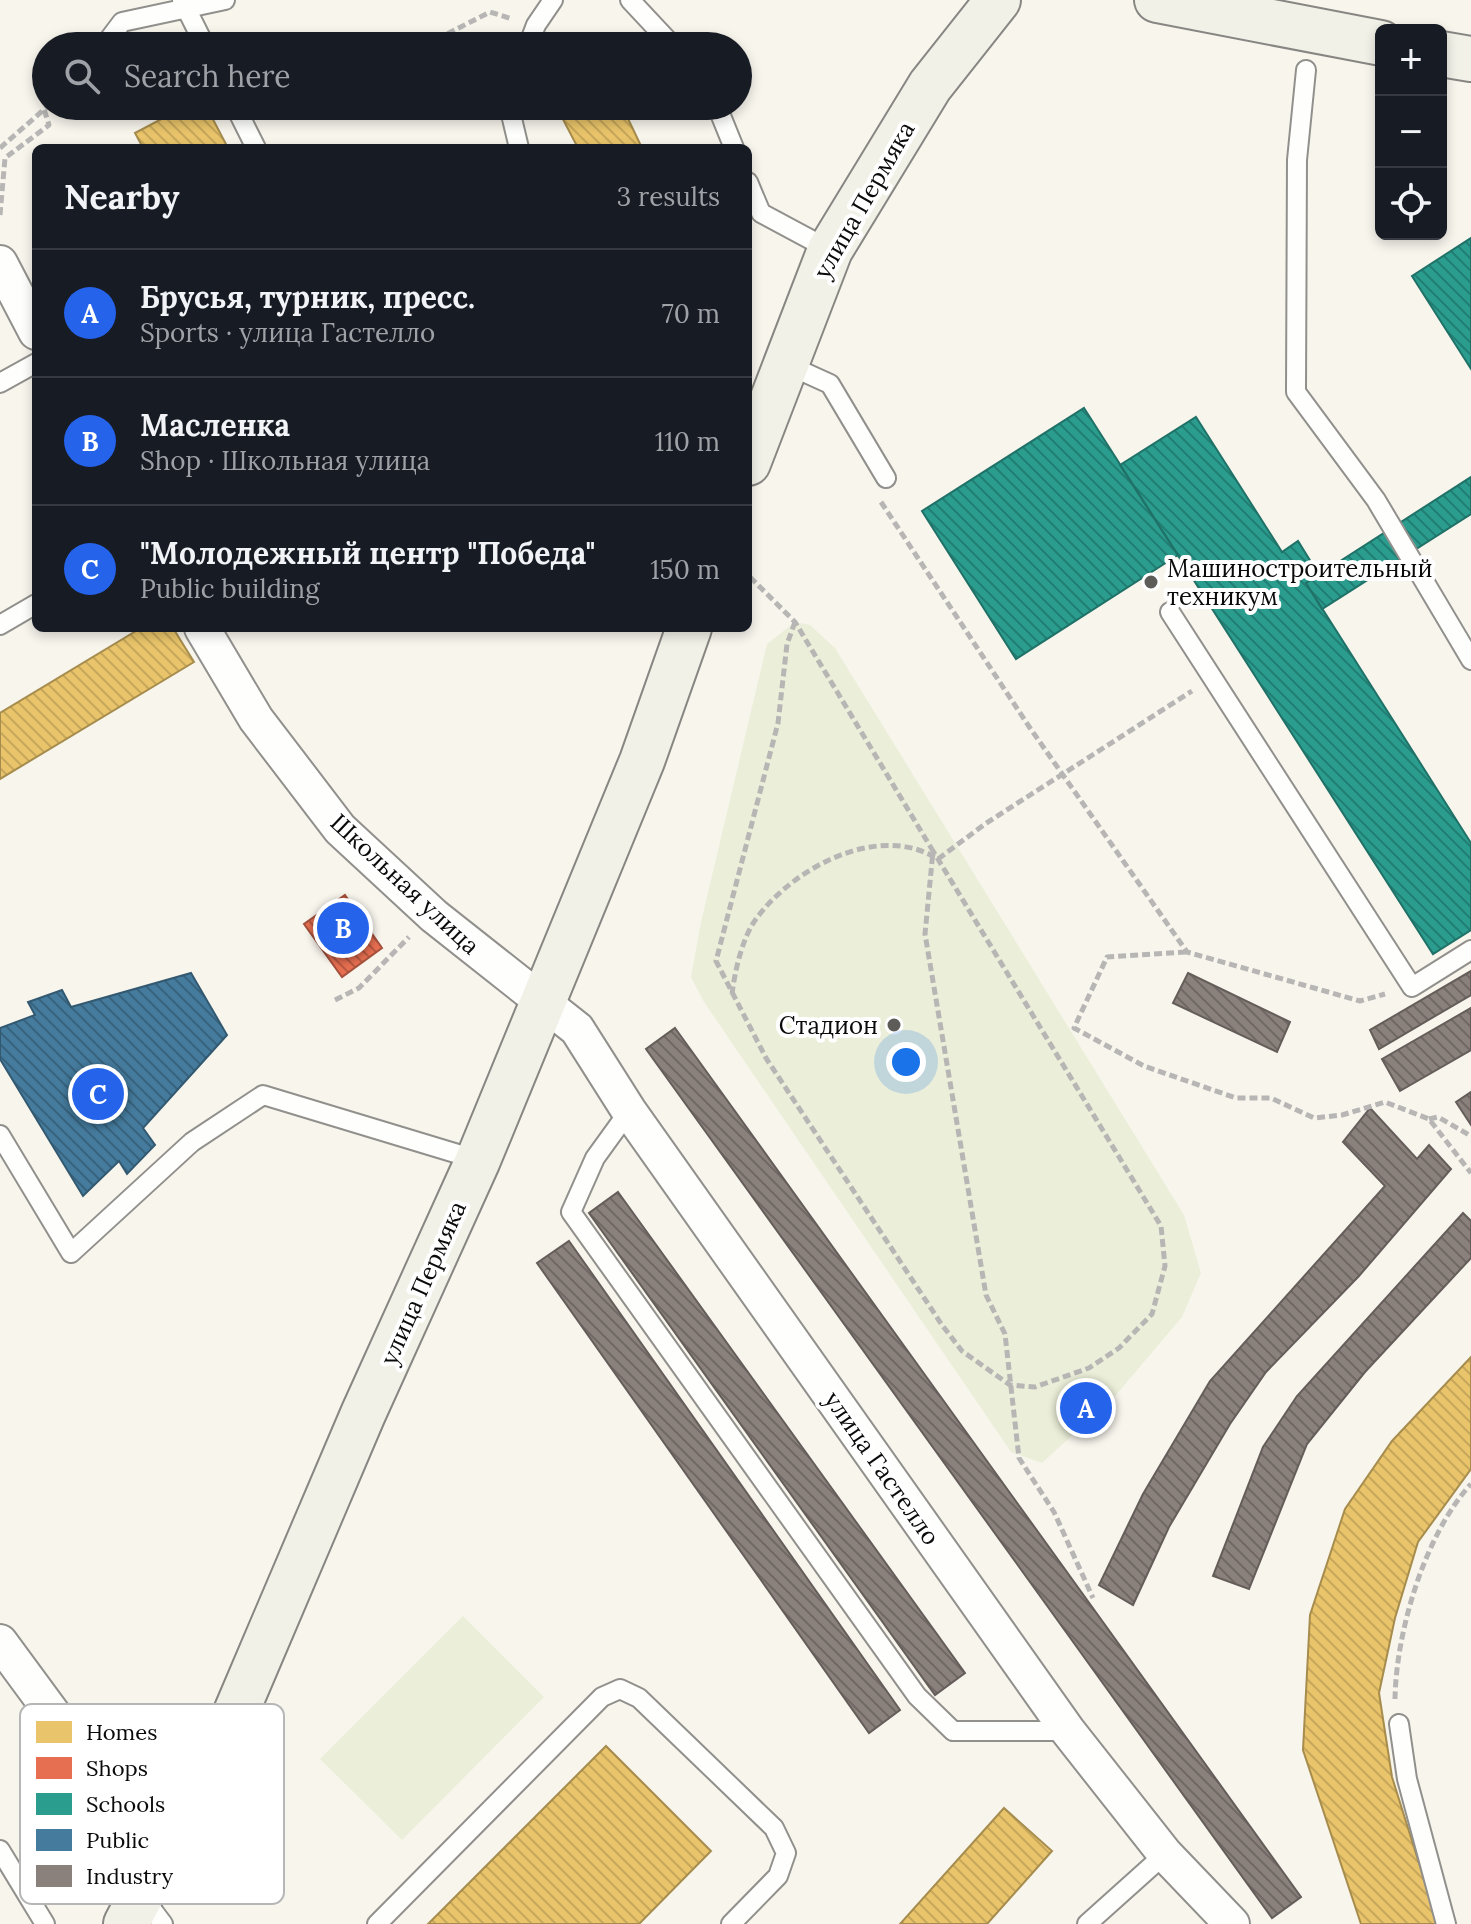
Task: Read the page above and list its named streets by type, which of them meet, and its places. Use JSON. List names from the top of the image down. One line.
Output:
{"streets":{"main road":["улица Пермяка"],"street":["Школьная улица","улица Гастелло"]},"crossings":[["улица Пермяка","Школьная улица"],["улица Пермяка","улица Гастелло"],["Школьная улица","улица Гастелло"]],"places":["Машиностроительный техникум","Стадион"],"legend":["Homes","Shops","Schools","Public","Industry"],"page":{"map_buttons":["+","−"],"search":"Search here","heading":["Nearby","3 results"],"list":[{"mark":"A","name":"Брусья, турник, пресс.","note":"Sports · улица Гастелло","value":"70 m"},{"mark":"B","name":"Масленка","note":"Shop · Школьная улица","value":"110 m"},{"mark":"C","name":"\"Молодежный центр \"Победа\"","note":"Public building","value":"150 m"}],"pins":["B","C","A"]}}
